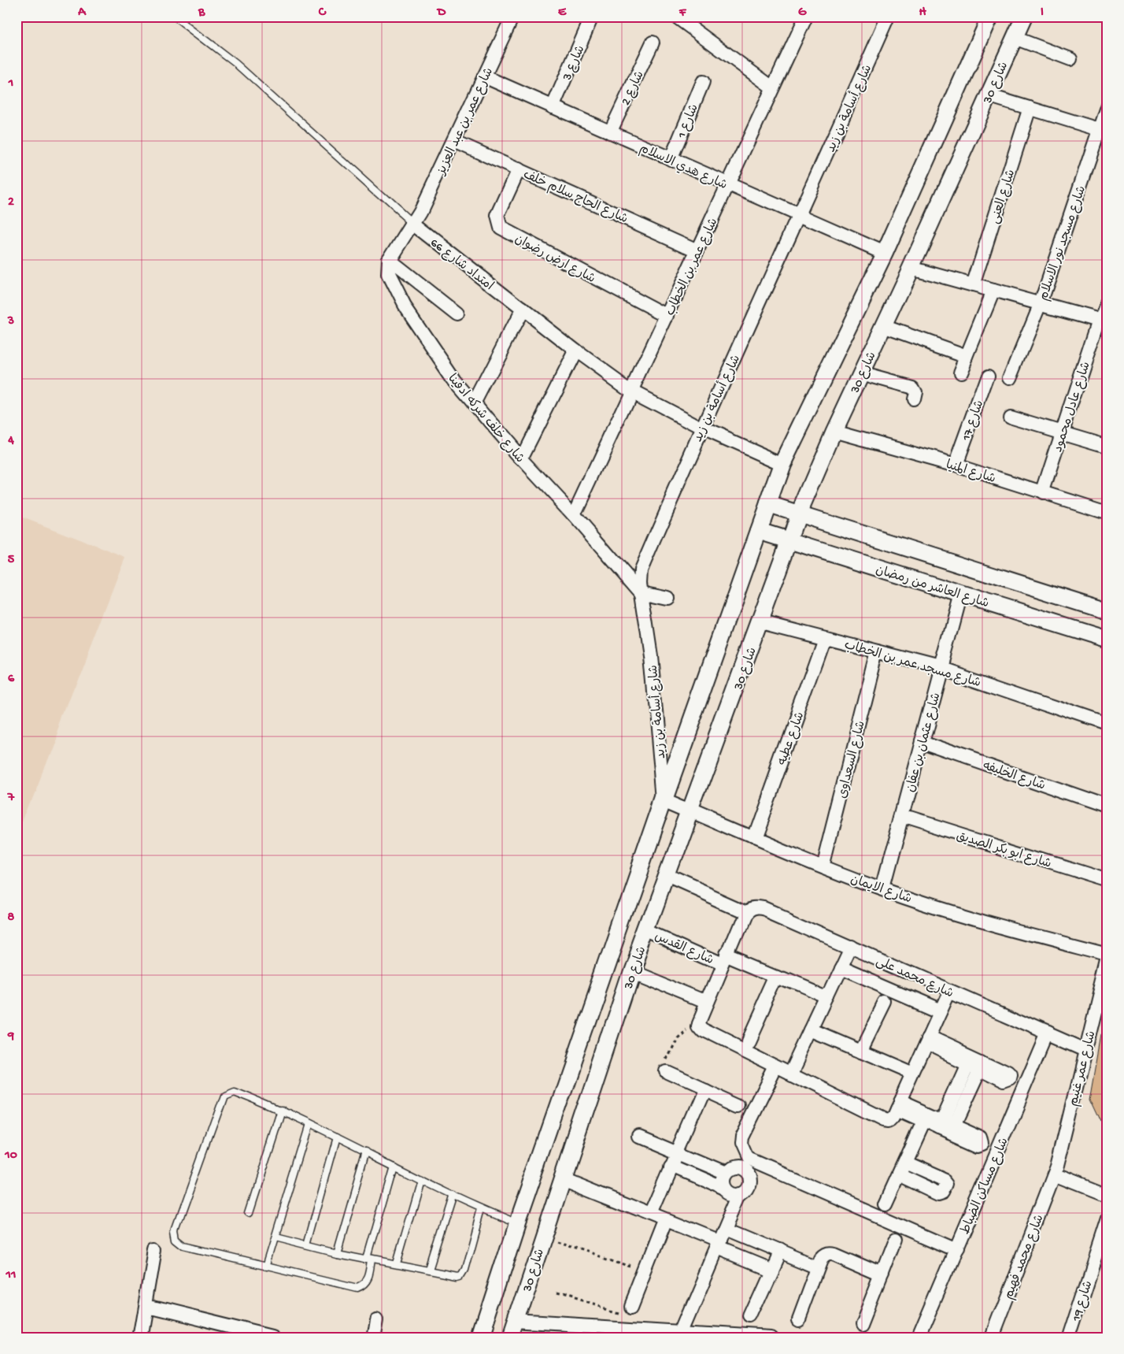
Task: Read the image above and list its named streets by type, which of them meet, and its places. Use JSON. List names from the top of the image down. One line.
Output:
{"streets":{"street":["شارع 3","شارع 30","شارع 2","شارع أسامة بن زيد","شارع عمر بن عبد العزيز","شارع 1","شارع هدي الاسلام","شارع الحاج سلام خلف","شارع العنى","شارع مسجد نور الاسلام","شارع ارض رضوان","امتداد شارع 66","شارع عمر بن الخطاب","شارع عادل محمود","شارع خلف شركه ادفينا","شارع 17","شارع المنيا","شارع العاشر من رمضان","شارع مسجد عمر بن الخطاب","شارع عطيه","شارع عثمان بن عفان","شارع السعداوى","شارع الخليفه","شارع ابو بكر الصديق","شارع الايمان","شارع القدس","شارع محمد على","شارع عمر غنيم","شارع مساكن الضباط","شارع محمد فهيم","شارع 19"]},"crossings":[["شارع 3","شارع هدي الاسلام"],["شارع 30","شارع أسامة بن زيد"],["شارع 30","شارع هدي الاسلام"],["شارع 30","امتداد شارع 66"],["شارع 30","شارع المنيا"],["شارع 30","شارع العاشر من رمضان"],["شارع 30","شارع مسجد عمر بن الخطاب"],["شارع 30","شارع الايمان"],["شارع 30","شارع القدس"],["شارع 2","شارع هدي الاسلام"],["شارع أسامة بن زيد","شارع هدي الاسلام"],["شارع أسامة بن زيد","امتداد شارع 66"],["شارع أسامة بن زيد","شارع خلف شركه ادفينا"],["شارع أسامة بن زيد","شارع الايمان"],["شارع عمر بن عبد العزيز","شارع هدي الاسلام"],["شارع عمر بن عبد العزيز","شارع الحاج سلام خلف"],["شارع عمر بن عبد العزيز","امتداد شارع 66"],["شارع 1","شارع هدي الاسلام"],["شارع هدي الاسلام","شارع عمر بن الخطاب"],["شارع الحاج سلام خلف","شارع ارض رضوان"],["شارع الحاج سلام خلف","شارع عمر بن الخطاب"],["شارع ارض رضوان","شارع عمر بن الخطاب"],["امتداد شارع 66","شارع عمر بن الخطاب"],["شارع عمر بن الخطاب","شارع خلف شركه ادفينا"],["شارع عادل محمود","شارع المنيا"],["شارع 17","شارع المنيا"],["شارع العاشر من رمضان","شارع عثمان بن عفان"],["شارع مسجد عمر بن الخطاب","شارع عطيه"],["شارع مسجد عمر بن الخطاب","شارع عثمان بن عفان"],["شارع مسجد عمر بن الخطاب","شارع السعداوى"],["شارع عطيه","شارع الايمان"],["شارع عثمان بن عفان","شارع الخليفه"],["شارع عثمان بن عفان","شارع ابو بكر الصديق"],["شارع عثمان بن عفان","شارع الايمان"],["شارع السعداوى","شارع الايمان"],["شارع محمد على","شارع عمر غنيم"],["شارع محمد على","شارع مساكن الضباط"],["شارع عمر غنيم","شارع محمد فهيم"]],"grid":{"columns":["A","B","C","D","E","F","G","H","I"],"rows":["1","2","3","4","5","6","7","8","9","10","11"]}}
